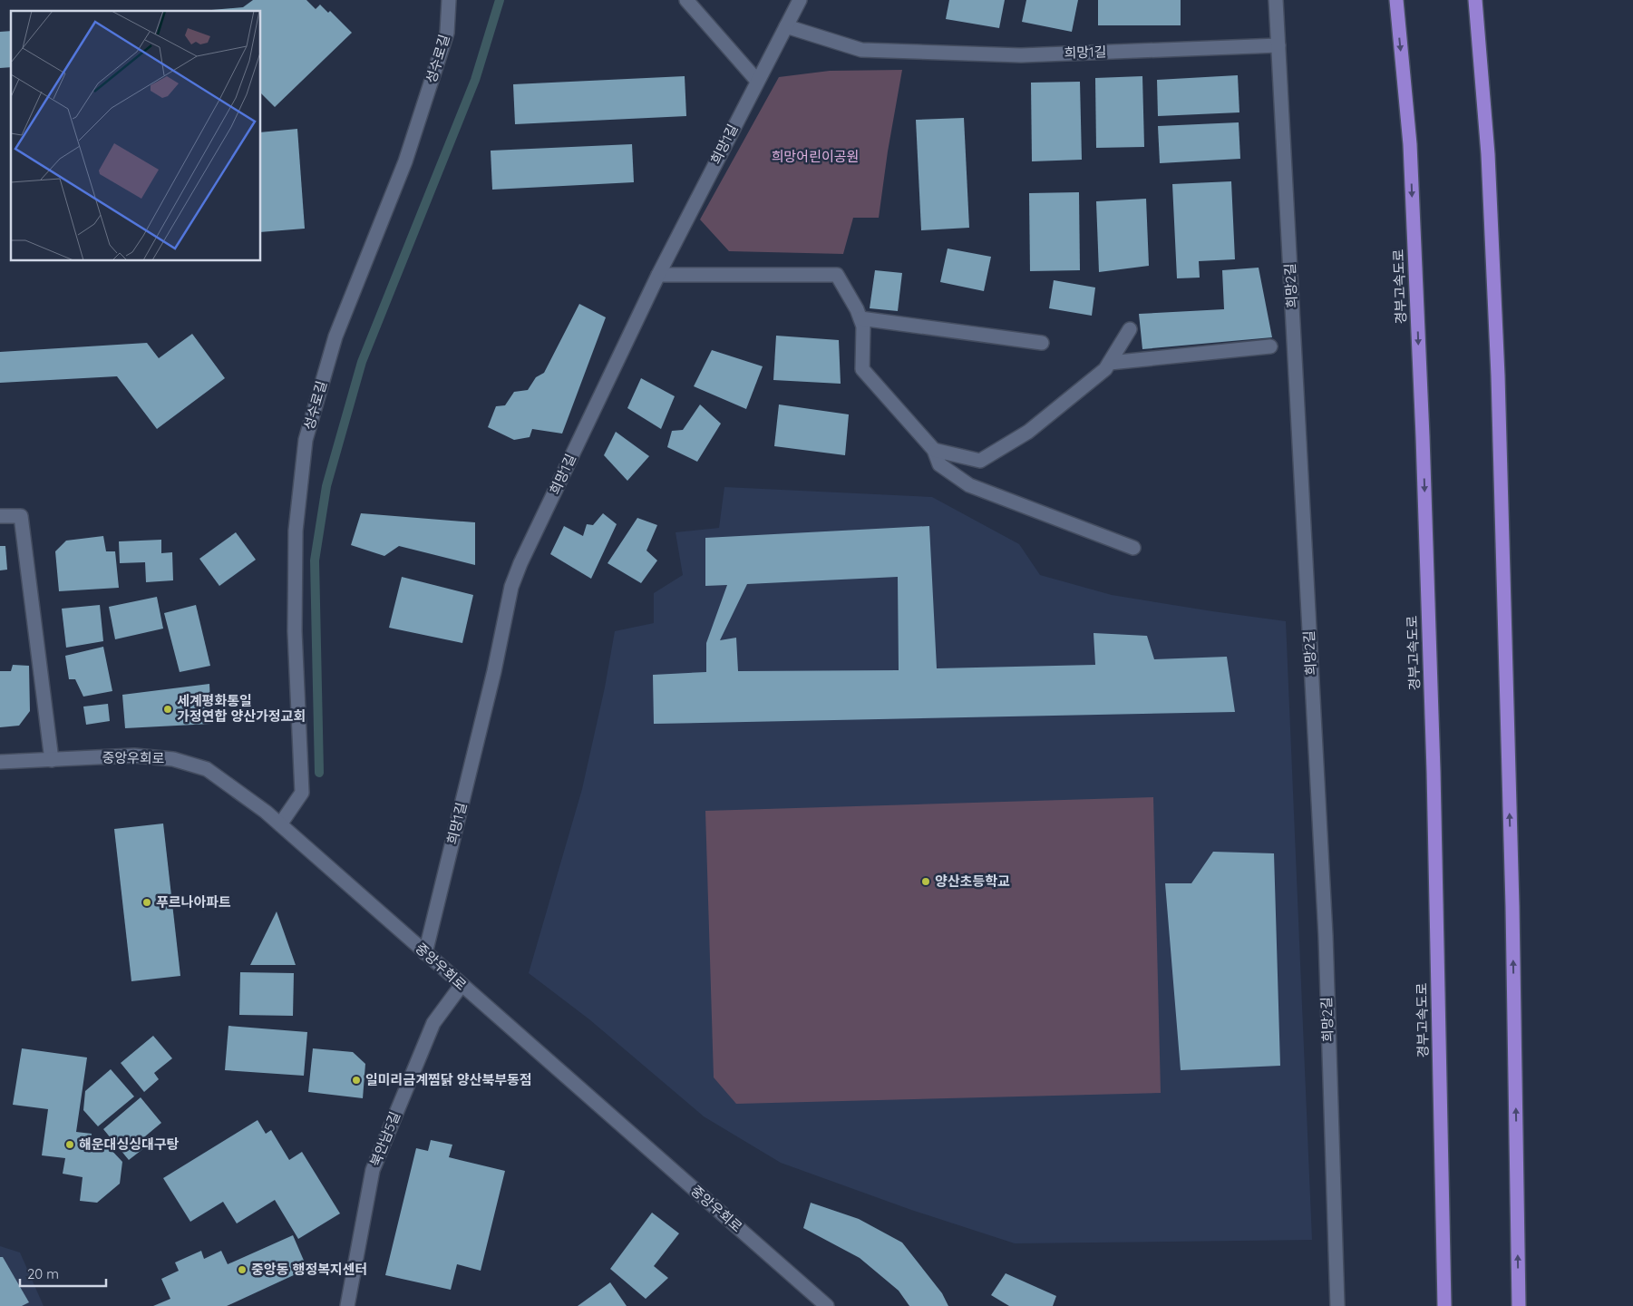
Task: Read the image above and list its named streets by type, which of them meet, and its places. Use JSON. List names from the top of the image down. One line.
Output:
{"streets":{"highway":["경부고속도로"],"street":["희망1길","성수로길","희망2길","중앙우회로","북안남5길"]},"crossings":[["희망1길","희망2길"],["희망1길","중앙우회로"],["성수로길","중앙우회로"],["중앙우회로","북안남5길"]],"parks":["희망어린이공원"],"places":["세계평화통일 가정연합 양산가정교회","양산초등학교","푸르나아파트","일미리금계찜닭 양산북부동점","해운대싱싱대구탕","중앙동 행정복지센터"],"scale_bar":"20 m"}
